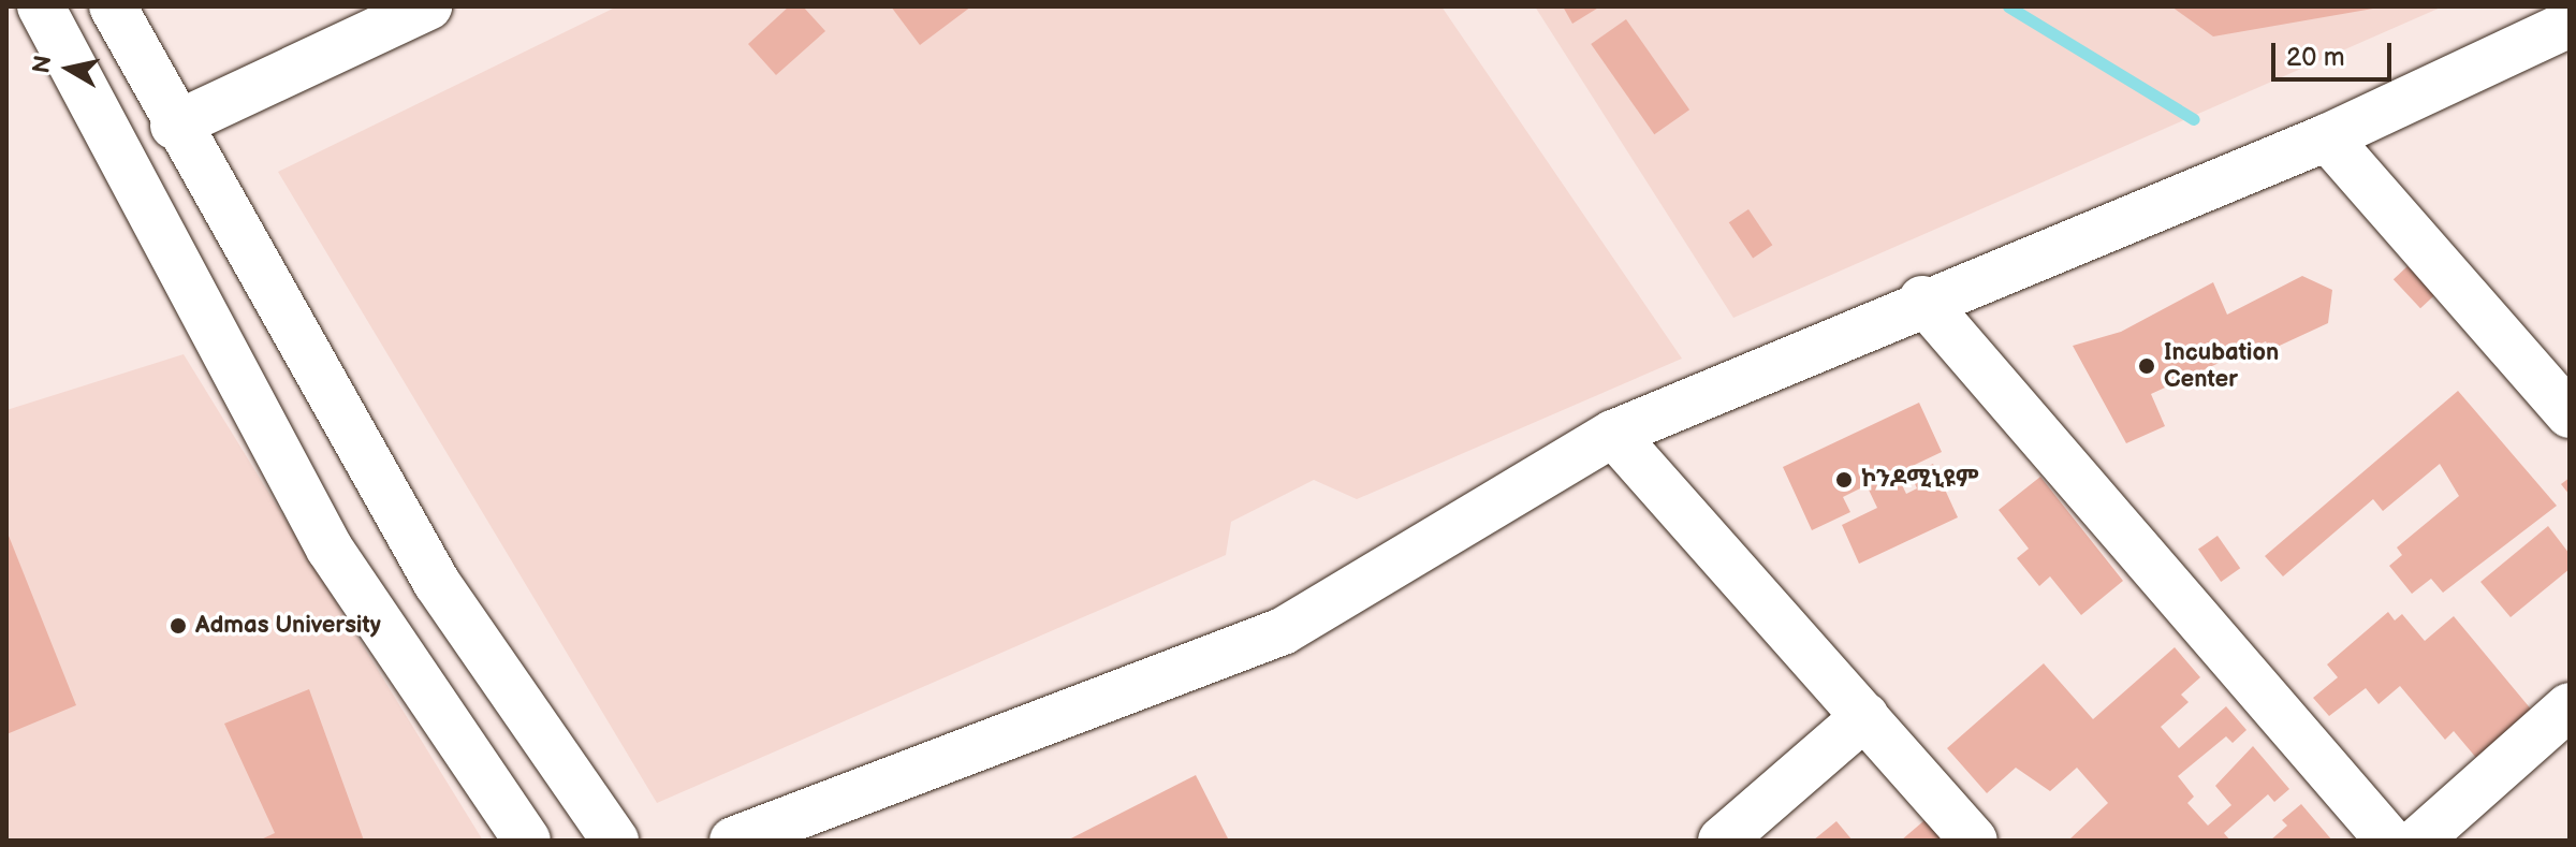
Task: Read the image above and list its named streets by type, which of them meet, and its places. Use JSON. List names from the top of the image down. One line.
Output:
{"places":["Incubation Center","ኮንዶሚኒዩም","Admas University"],"scale_bar":"20 m","north":"left"}
